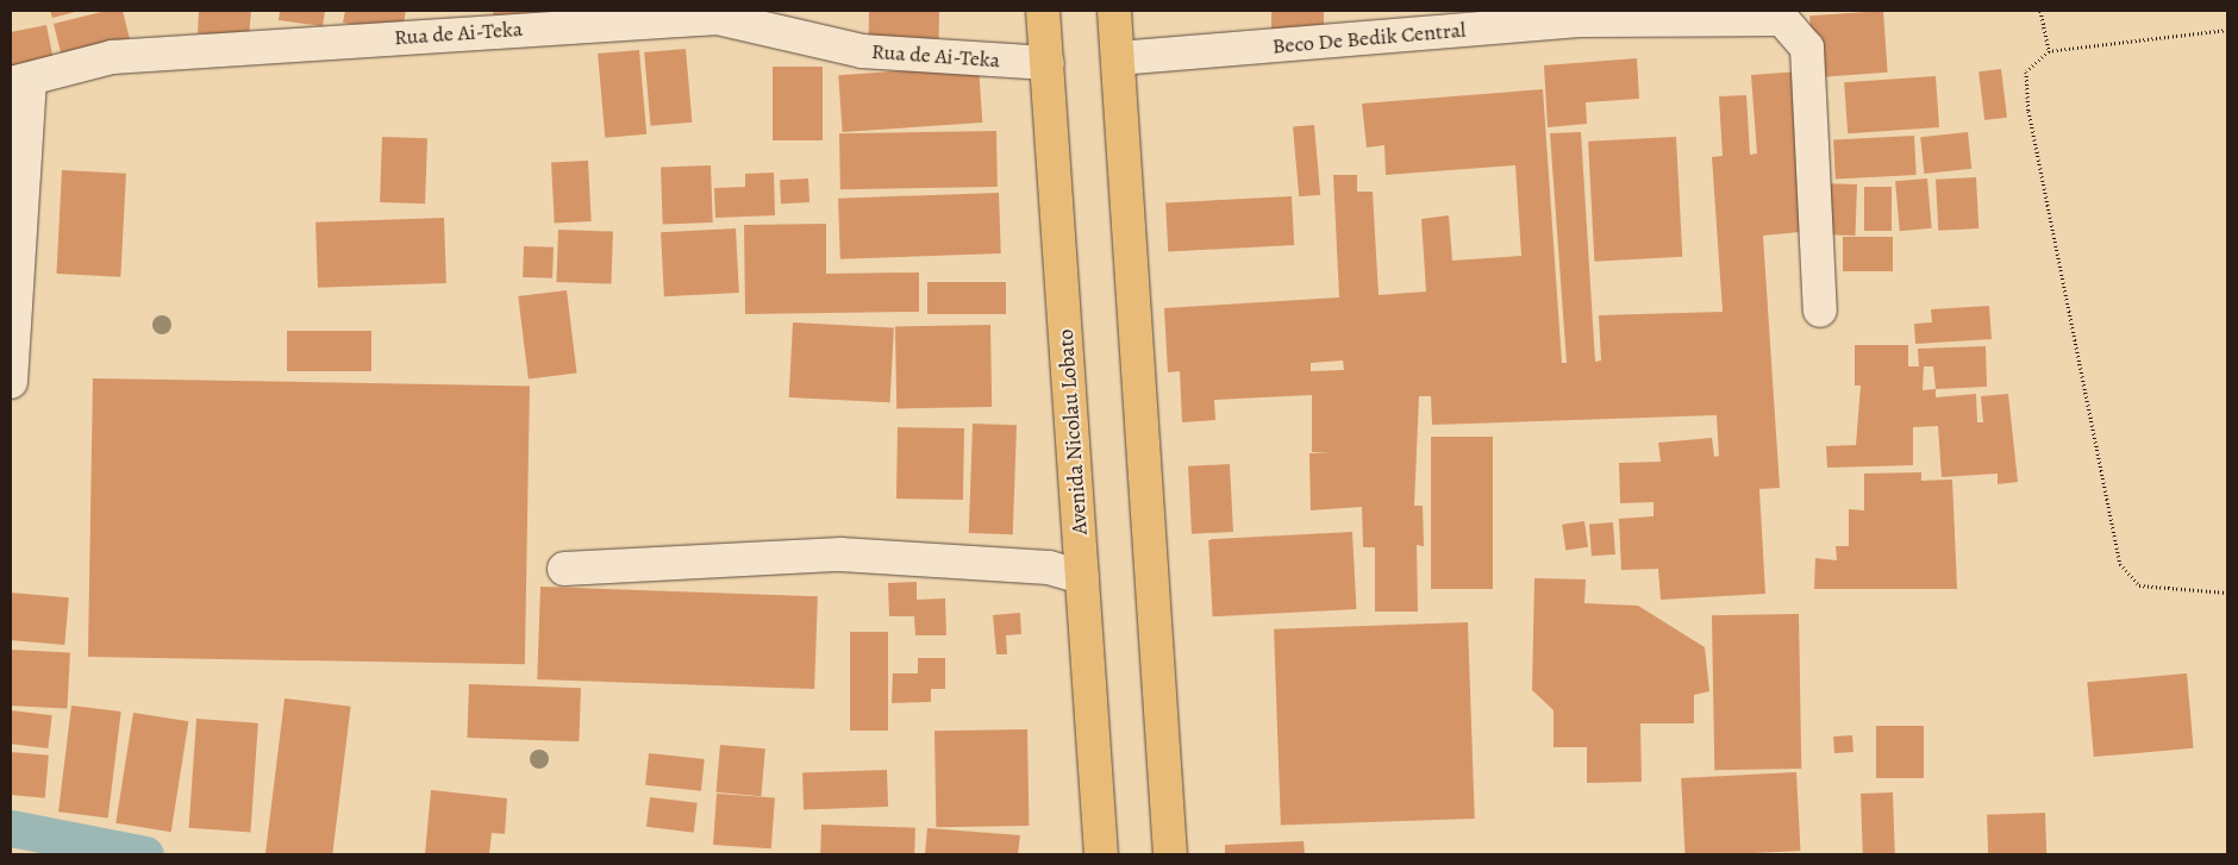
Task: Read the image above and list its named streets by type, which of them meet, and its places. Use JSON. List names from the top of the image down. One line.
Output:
{"streets":{"main road":["Avenida Nicolau Lobato"],"street":["Rua de Ai-Teka","Beco De Bedik Central"]},"crossings":[["Rua de Ai-Teka","Avenida Nicolau Lobato"]]}
